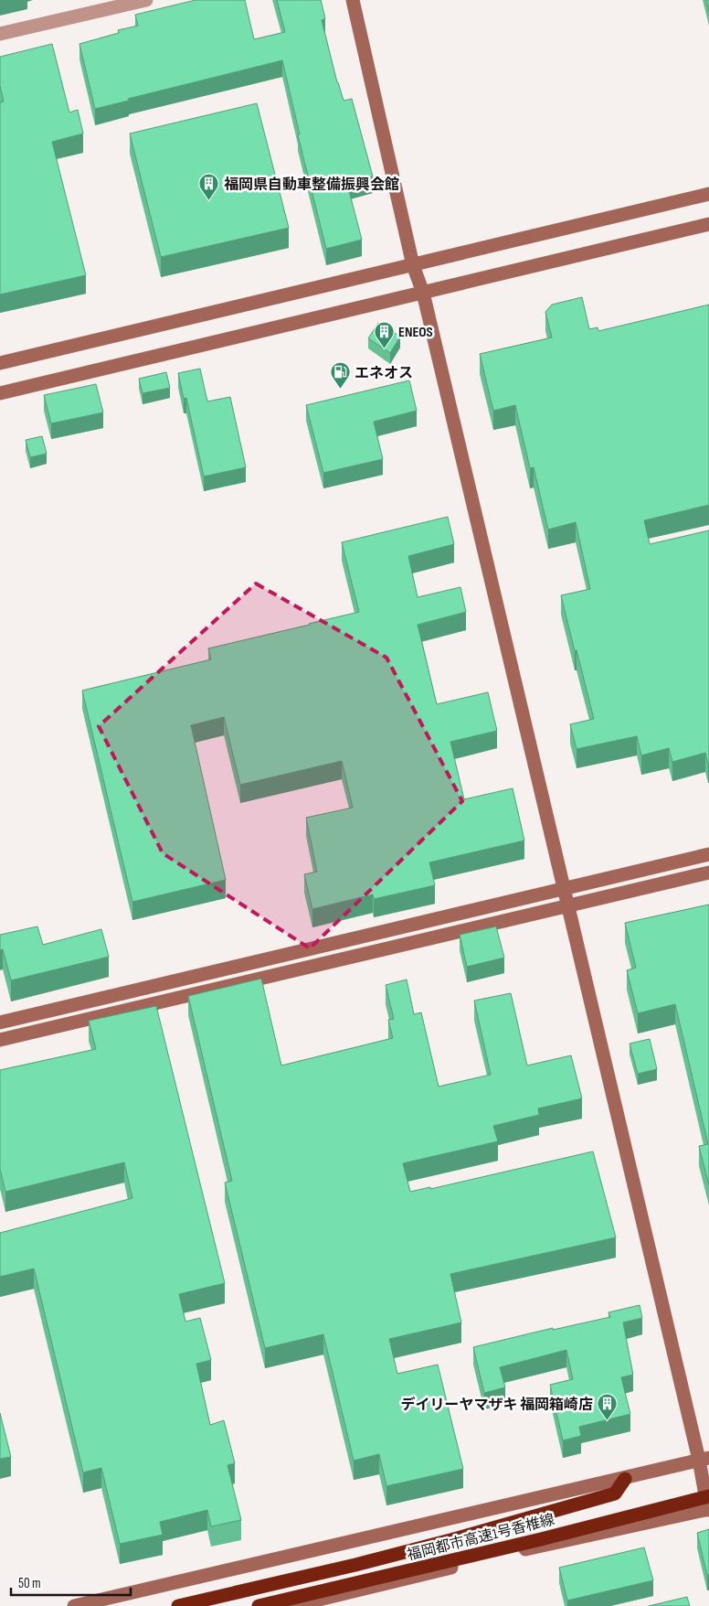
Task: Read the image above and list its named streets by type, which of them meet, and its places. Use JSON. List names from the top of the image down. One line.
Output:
{"streets":{"highway":["福岡都市高速1号香椎線"]},"places":{"building":["福岡県自動車整備振興会館","ENEOS","デイリーヤマザキ 福岡箱崎店"],"fuel station":["エネオス"]},"scale_bar":"50 m"}
